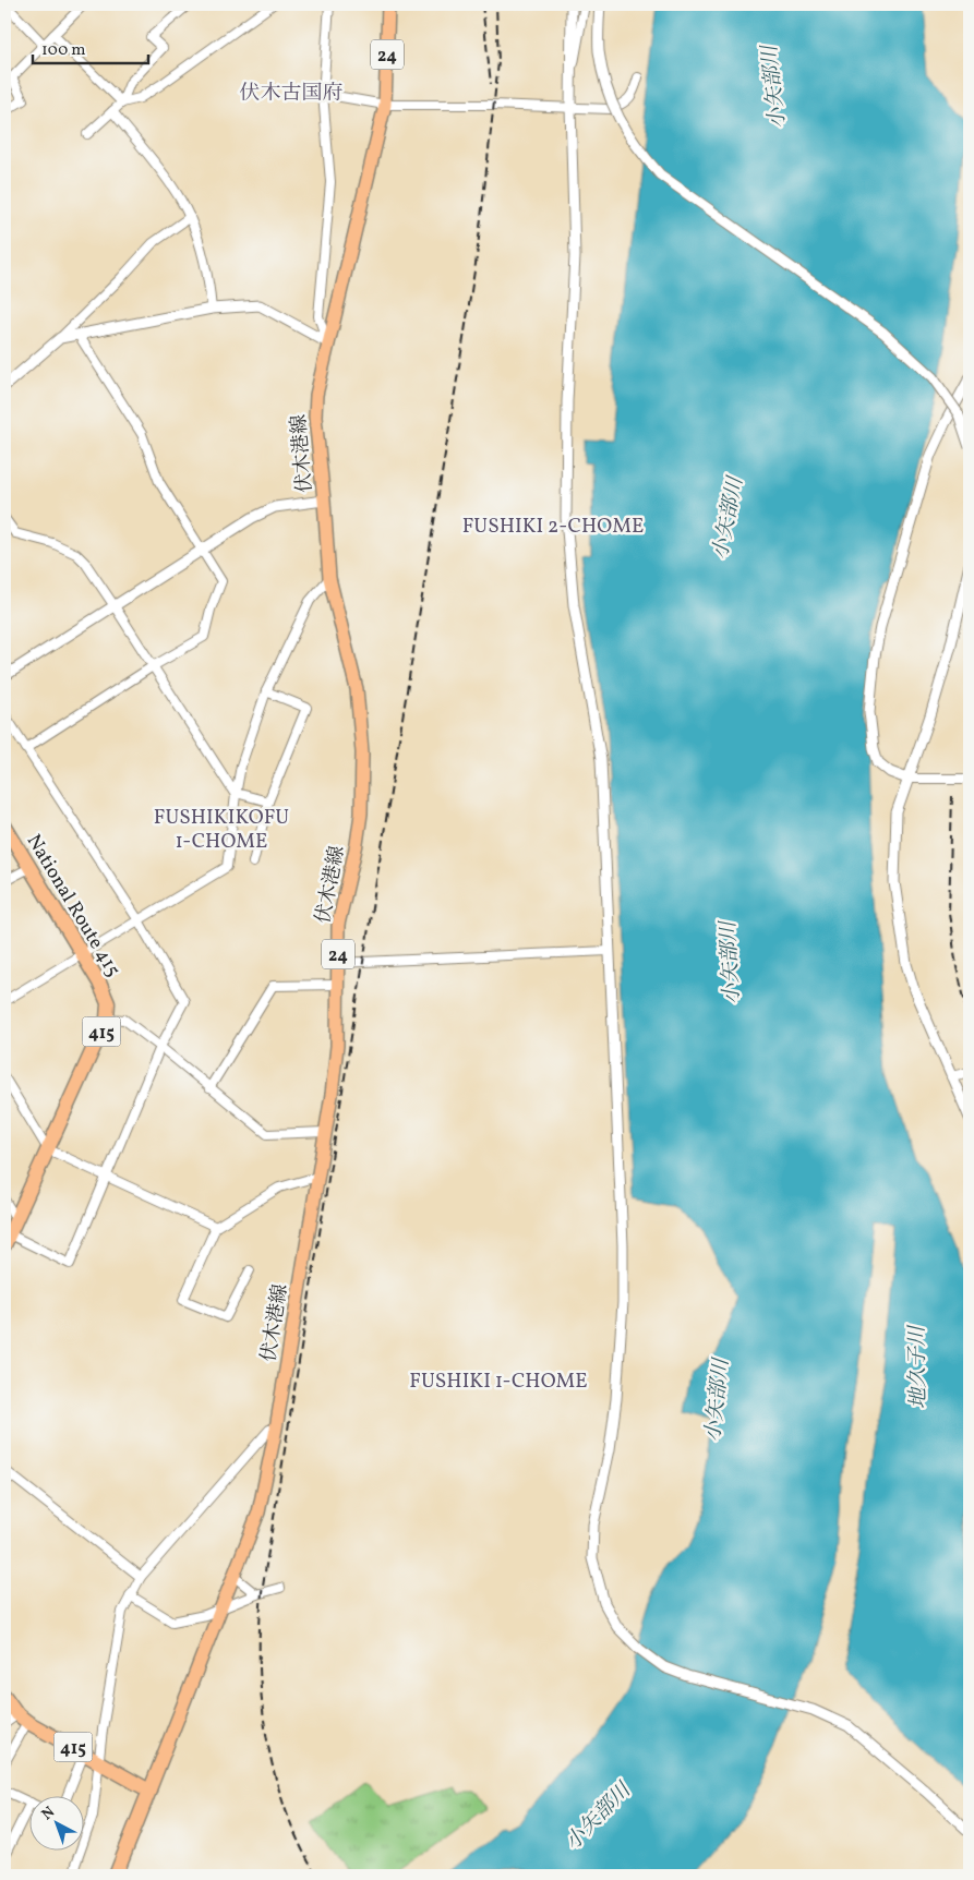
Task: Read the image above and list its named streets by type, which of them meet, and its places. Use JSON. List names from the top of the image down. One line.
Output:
{"streets":{"highway":["National Route 415","415"],"main road":["24","伏木港線"]},"crossings":[["伏木港線","415"],["National Route 415","415"]],"districts":["伏木古国府","FUSHIKI 2-CHOME","FUSHIKIKOFU 1-CHOME","FUSHIKI 1-CHOME"],"water":["小矢部川","地久子川"],"scale_bar":"100 m","north":"top left"}
